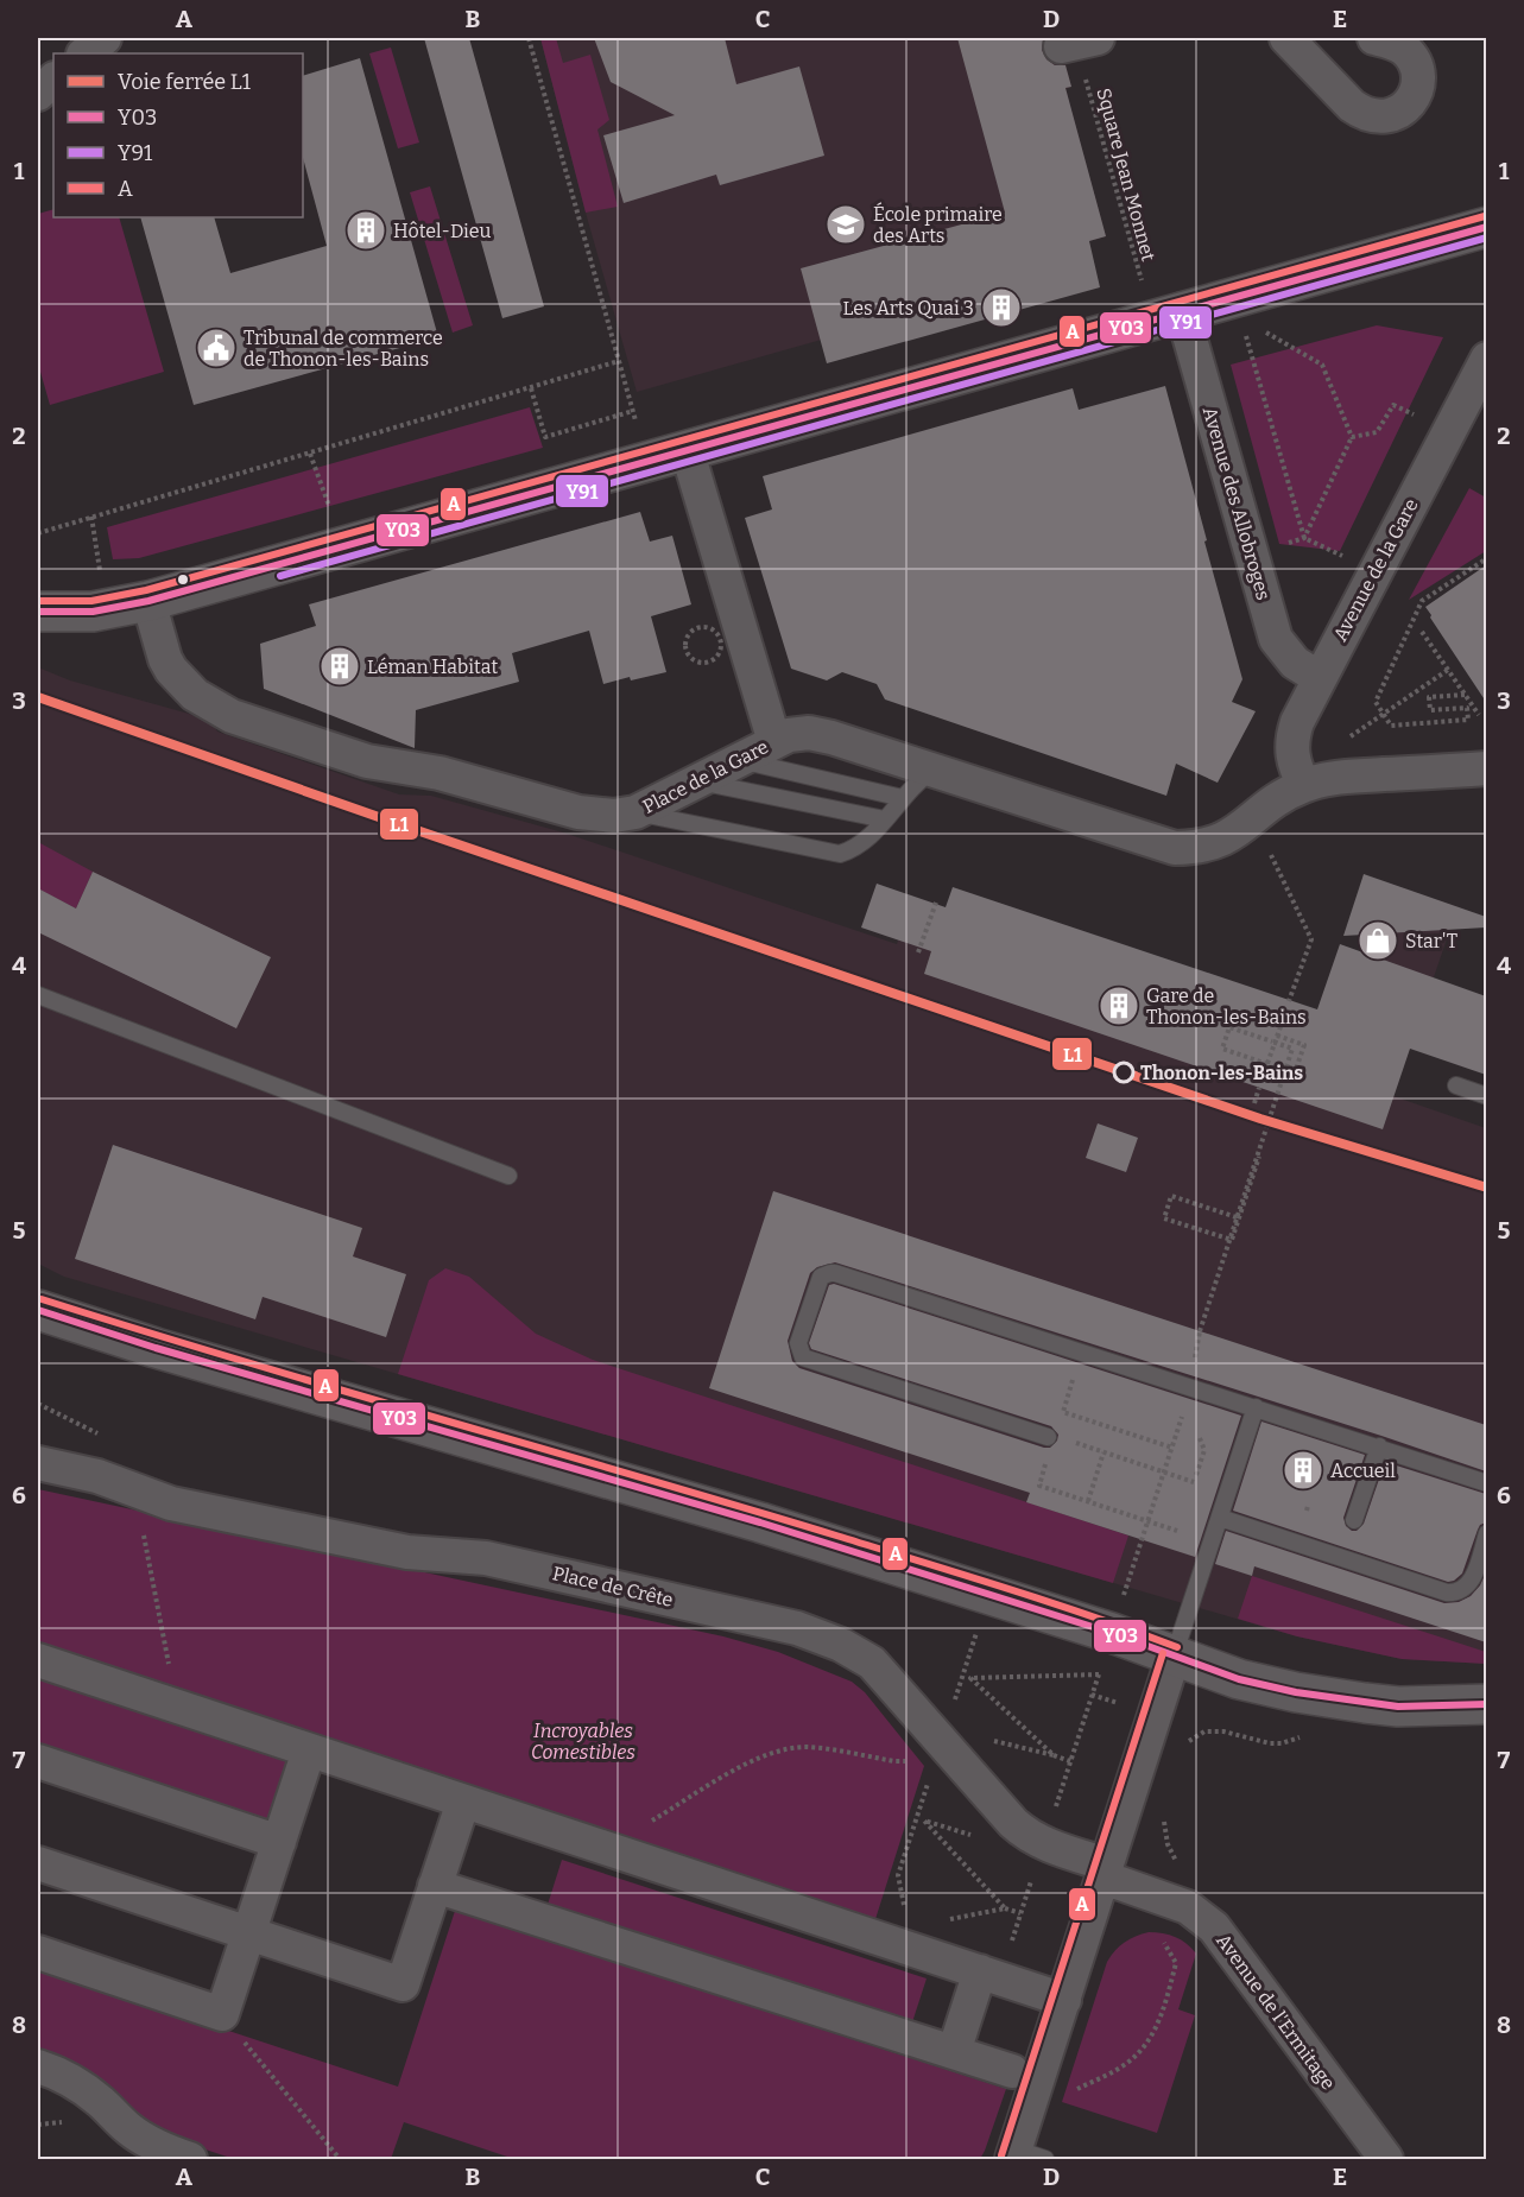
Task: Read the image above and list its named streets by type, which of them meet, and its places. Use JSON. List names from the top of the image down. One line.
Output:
{"streets":{"street":["Avenue des Allobroges","Avenue de la Gare","Place de la Gare","Place de Crête","Avenue de l'Ermitage"],"path":["Square Jean Monnet"]},"crossings":[["Square Jean Monnet","Avenue des Allobroges"],["Avenue des Allobroges","Avenue de la Gare"],["Avenue de la Gare","Place de la Gare"],["Place de Crête","Avenue de l'Ermitage"]],"parks":["Incroyables Comestibles"],"places":{"school or university":["École primaire des Arts"],"building":["Hôtel-Dieu","Les Arts Quai 3","Léman Habitat","Gare de Thonon-les-Bains","Accueil"],"public building":["Tribunal de commerce de Thonon-les-Bains"],"shop":["Star'T"],"other":["Thonon-les-Bains"]},"lines":["transit line A","transit line Y03","transit line Y91","rail line L1"],"legend":["Voie ferrée L1","Y03","Y91","A"],"grid":{"columns":["A","B","C","D","E"],"rows":["1","2","3","4","5","6","7","8"]}}
